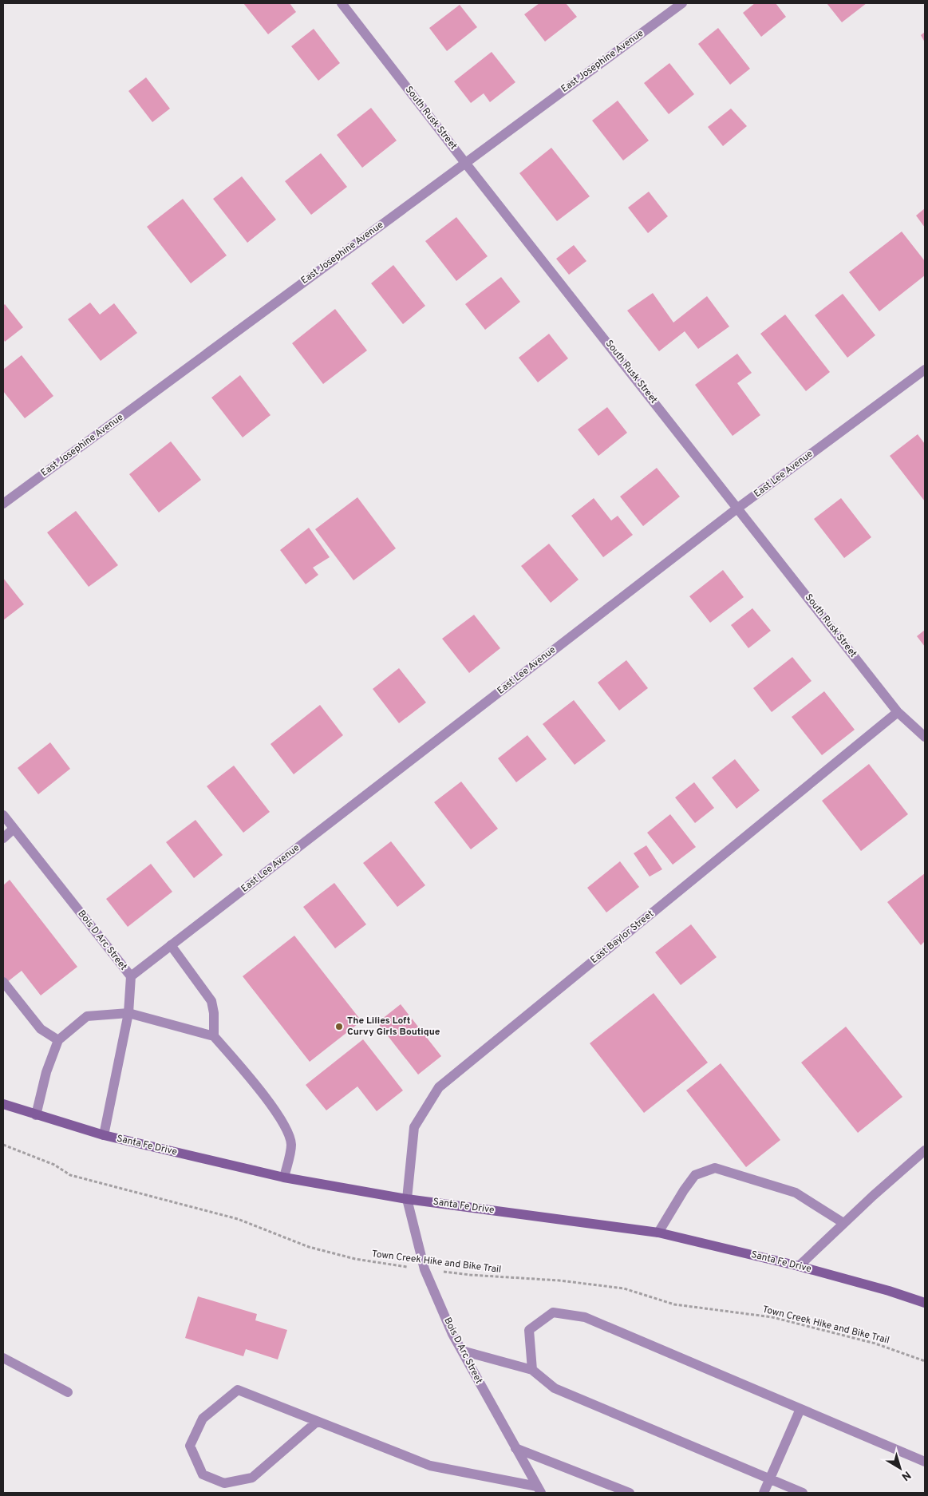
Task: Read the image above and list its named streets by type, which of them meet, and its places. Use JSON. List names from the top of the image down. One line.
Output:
{"streets":{"street":["East Josephine Avenue","South Rusk Street","East Lee Avenue","East Baylor Street","Bois D Arc Street","Santa Fe Drive"],"path":["Town Creek Hike and Bike Trail"]},"crossings":[["East Josephine Avenue","South Rusk Street"],["South Rusk Street","East Lee Avenue"],["South Rusk Street","East Baylor Street"],["East Lee Avenue","Bois D Arc Street"],["East Baylor Street","Bois D Arc Street"],["East Baylor Street","Santa Fe Drive"],["Bois D Arc Street","Santa Fe Drive"],["Bois D Arc Street","Town Creek Hike and Bike Trail"]],"places":["The Lilies Loft Curvy Girls Boutique"],"north":"bottom right"}
